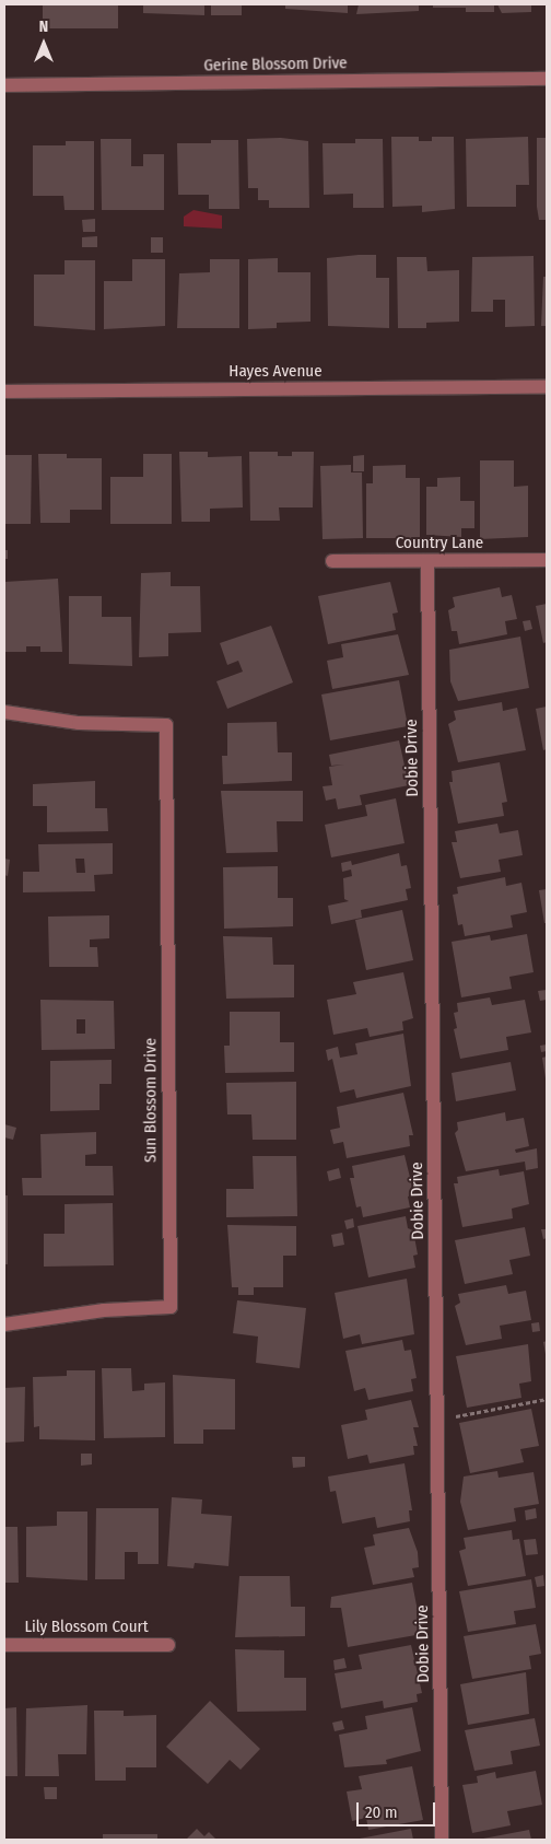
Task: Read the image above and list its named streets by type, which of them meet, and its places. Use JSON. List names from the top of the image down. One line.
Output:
{"streets":{"street":["Gerine Blossom Drive","Hayes Avenue","Country Lane","Dobie Drive","Sun Blossom Drive","Lily Blossom Court"]},"crossings":[["Country Lane","Dobie Drive"]],"scale_bar":"20 m","north":"top"}
